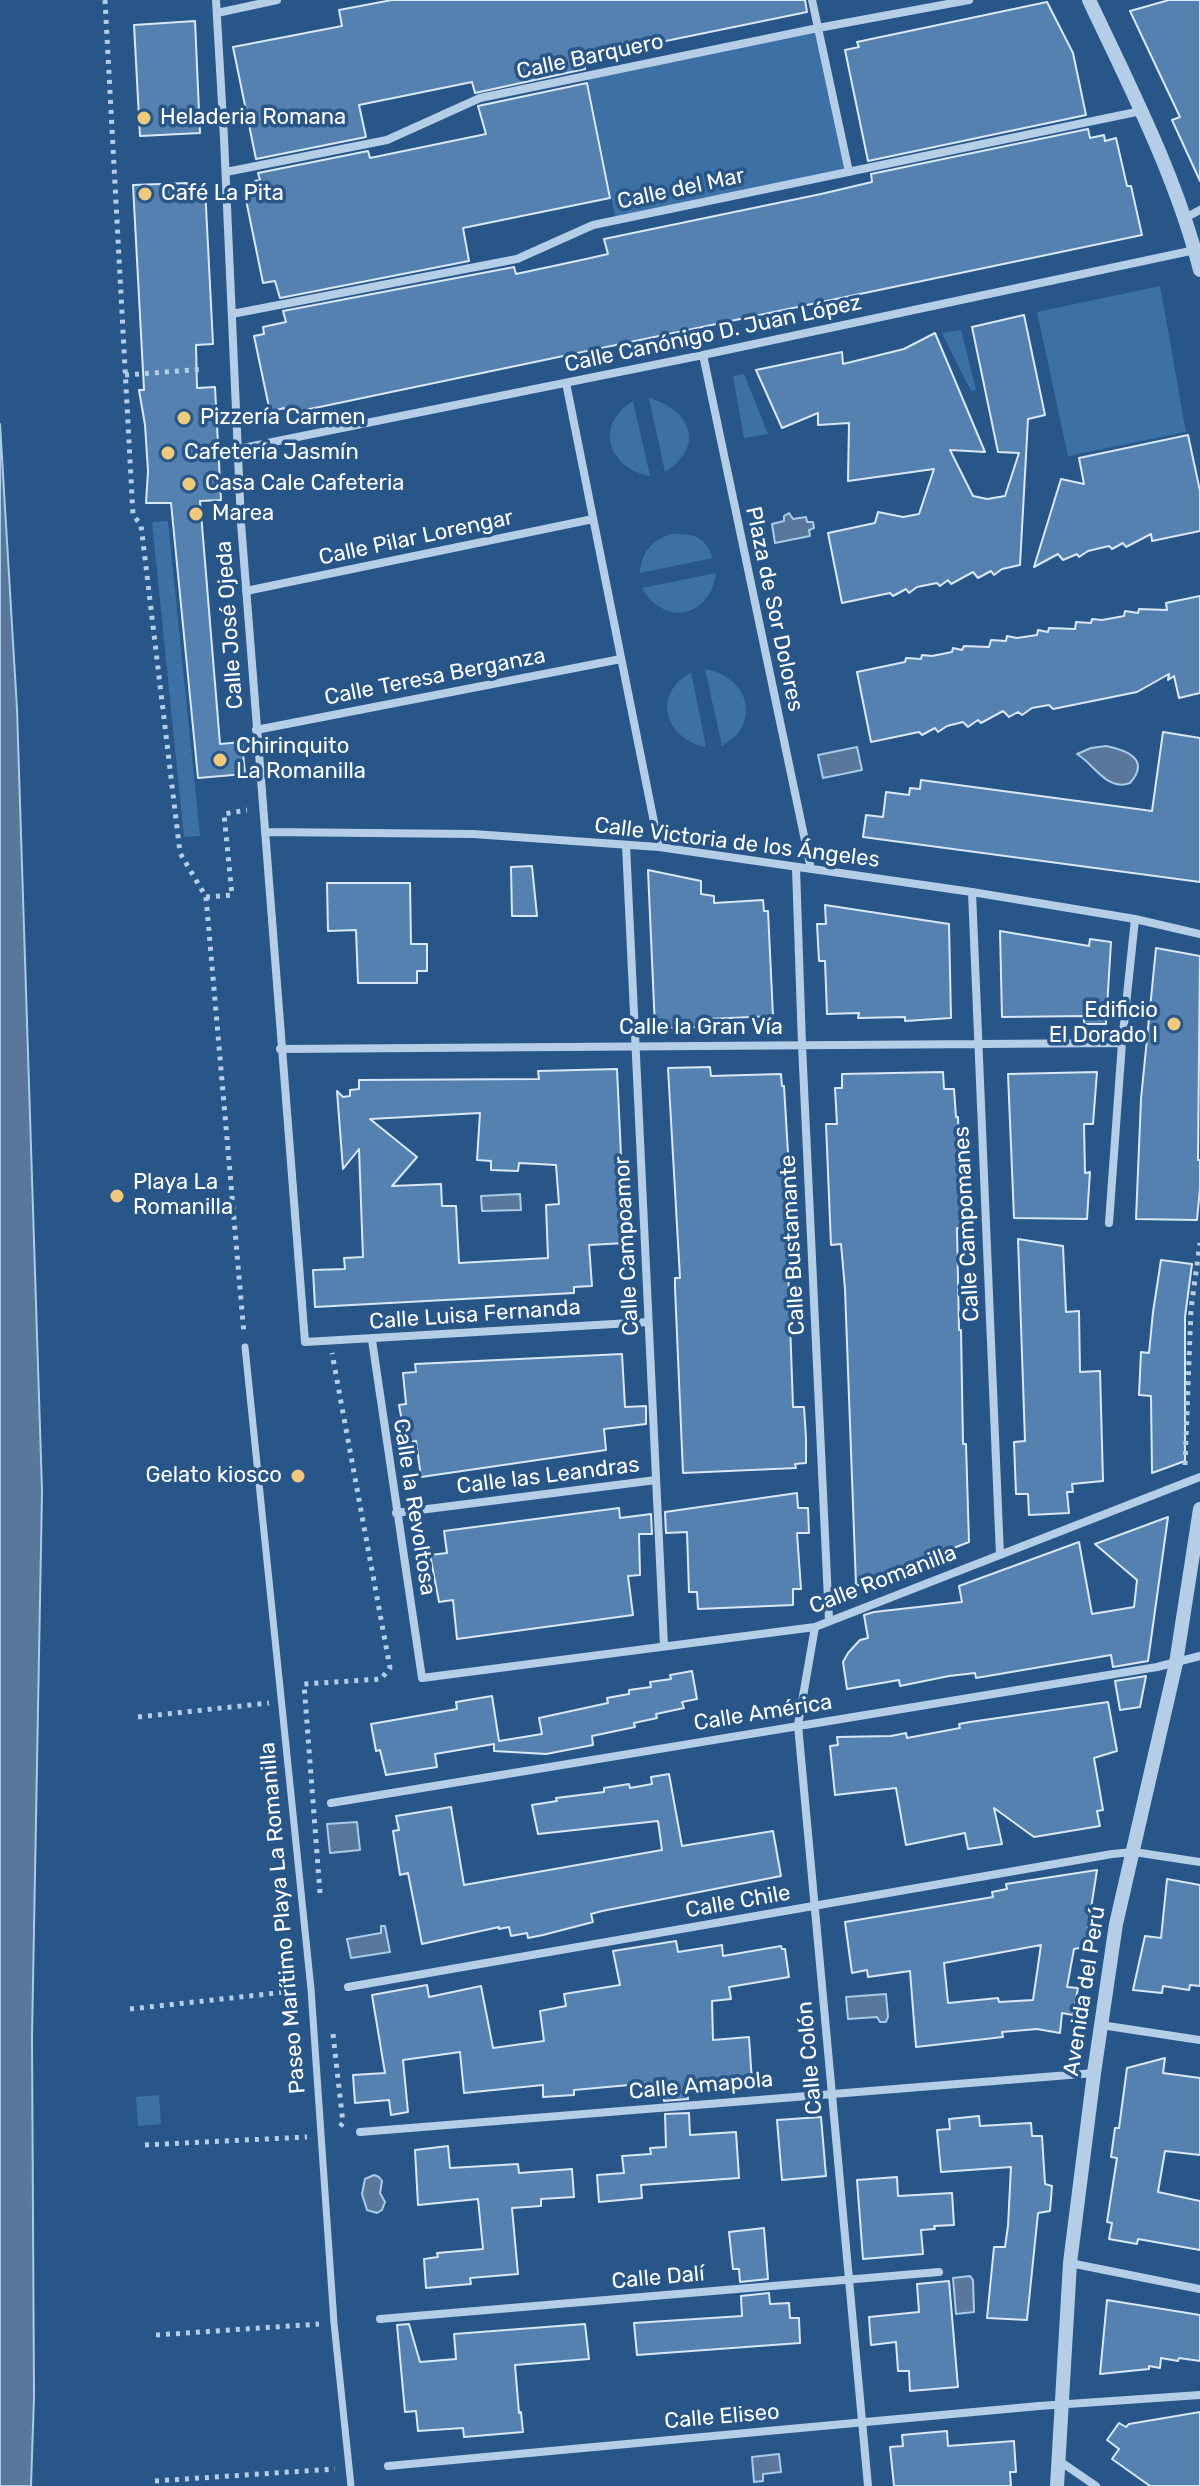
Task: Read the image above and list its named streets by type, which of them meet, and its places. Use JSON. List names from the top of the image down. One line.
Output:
{"streets":{"street":["Calle Barquero","Calle del Mar","Calle Canónigo D. Juan López","Calle Pilar Lorengar","Plaza de Sor Dolores","Calle José Ojeda","Calle Teresa Berganza","Calle Victoria de los Ángeles","Calle la Gran Vía","Calle Campomanes","Calle Bustamante","Calle Campoamor","Calle Luisa Fernanda","Calle las Leandras","Calle la Revoltosa","Calle Romanilla","Calle América","Calle Chile","Paseo Marítimo Playa La Romanilla","Avenida del Perú","Calle Colón","Calle Amapola","Calle Dalí","Calle Eliseo"]},"crossings":[["Calle Barquero","Calle José Ojeda"],["Calle del Mar","Calle José Ojeda"],["Calle Canónigo D. Juan López","Plaza de Sor Dolores"],["Calle Canónigo D. Juan López","Calle José Ojeda"],["Calle Pilar Lorengar","Calle José Ojeda"],["Plaza de Sor Dolores","Calle Victoria de los Ángeles"],["Calle José Ojeda","Calle Teresa Berganza"],["Calle José Ojeda","Calle Victoria de los Ángeles"],["Calle José Ojeda","Calle la Gran Vía"],["Calle José Ojeda","Calle Luisa Fernanda"],["Calle Victoria de los Ángeles","Calle Campomanes"],["Calle Victoria de los Ángeles","Calle Bustamante"],["Calle Victoria de los Ángeles","Calle Campoamor"],["Calle la Gran Vía","Calle Campomanes"],["Calle la Gran Vía","Calle Bustamante"],["Calle la Gran Vía","Calle Campoamor"],["Calle Campomanes","Calle Romanilla"],["Calle Bustamante","Calle Romanilla"],["Calle Campoamor","Calle Luisa Fernanda"],["Calle Campoamor","Calle las Leandras"],["Calle Campoamor","Calle Romanilla"],["Calle Luisa Fernanda","Calle la Revoltosa"],["Calle las Leandras","Calle la Revoltosa"],["Calle la Revoltosa","Calle Romanilla"],["Calle Romanilla","Calle Colón"],["Calle América","Avenida del Perú"],["Calle América","Calle Colón"],["Calle Chile","Avenida del Perú"],["Calle Chile","Calle Colón"],["Avenida del Perú","Calle Amapola"],["Avenida del Perú","Calle Eliseo"],["Calle Colón","Calle Amapola"],["Calle Colón","Calle Dalí"],["Calle Colón","Calle Eliseo"]],"places":["Heladeria Romana","Café La Pita","Pizzería Carmen","Cafetería Jasmín","Casa Cale Cafeteria","Marea","Chirinquito La Romanilla","Edificio El Dorado I","Playa La Romanilla","Gelato kiosco"]}
